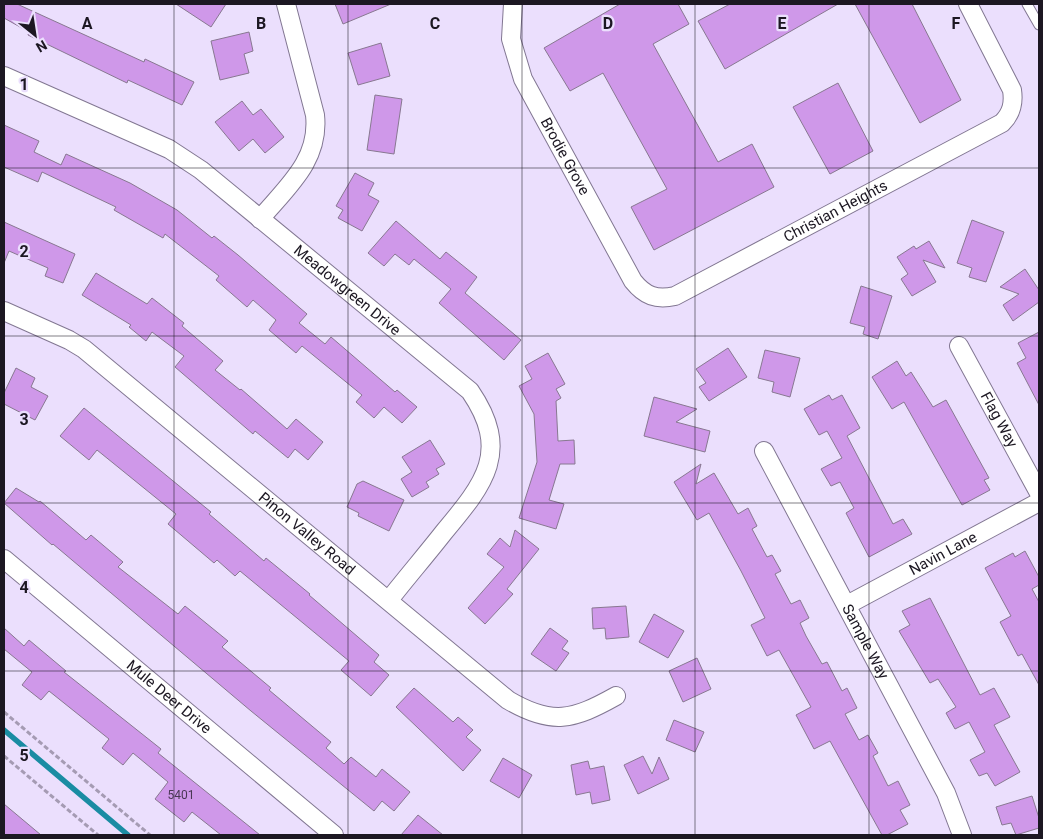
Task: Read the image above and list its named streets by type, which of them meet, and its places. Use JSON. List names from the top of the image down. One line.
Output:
{"streets":{"street":["Brodie Grove","Christian Heights","Meadowgreen Drive","Flag Way","Pinon Valley Road","Navin Lane","Sample Way","Mule Deer Drive"]},"crossings":[["Brodie Grove","Christian Heights"],["Meadowgreen Drive","Pinon Valley Road"],["Navin Lane","Sample Way"]],"house_numbers":["5401"],"north":"bottom right","grid":{"columns":["A","B","C","D","E","F"],"rows":["1","2","3","4","5"]}}
